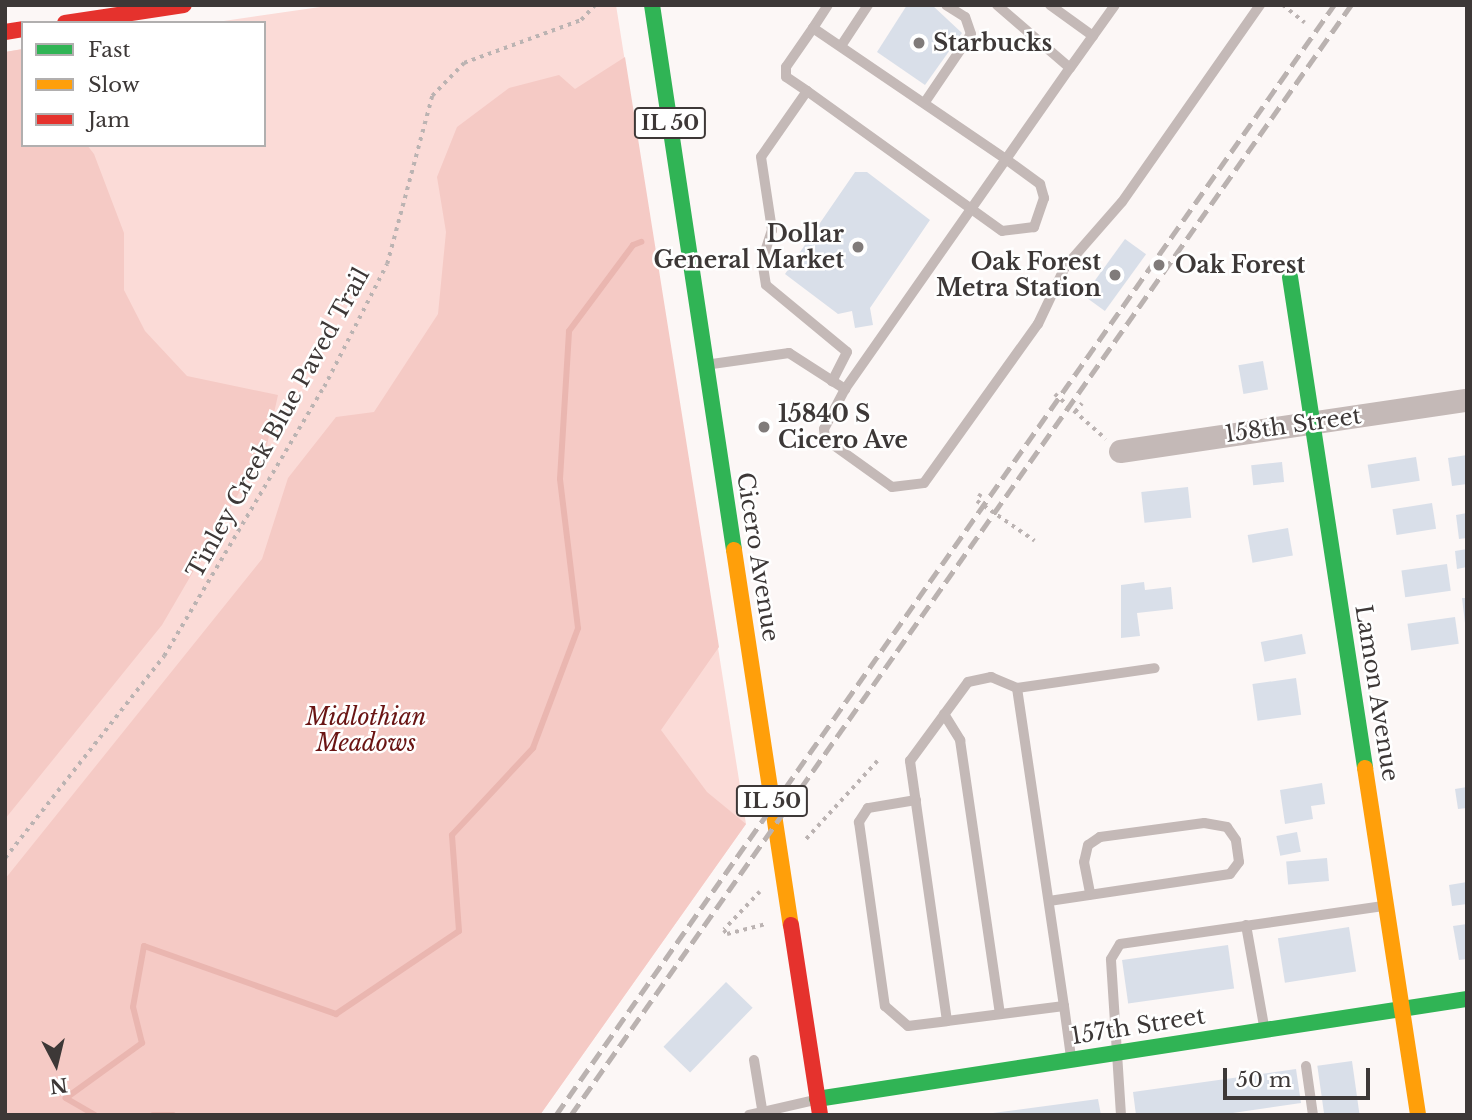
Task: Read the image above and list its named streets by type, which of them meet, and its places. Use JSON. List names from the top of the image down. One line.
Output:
{"streets":{"street":["IL 50","158th Street","Cicero Avenue","Lamon Avenue","157th Street"],"path":["Tinley Creek Blue Paved Trail"]},"crossings":[["158th Street","Lamon Avenue"],["Cicero Avenue","157th Street"],["Lamon Avenue","157th Street"]],"parks":["Midlothian Meadows"],"places":["Starbucks","Dollar General Market","Oak Forest","Oak Forest Metra Station","15840 S Cicero Ave"],"legend":["Fast","Slow","Jam"],"scale_bar":"50 m","north":"bottom"}
